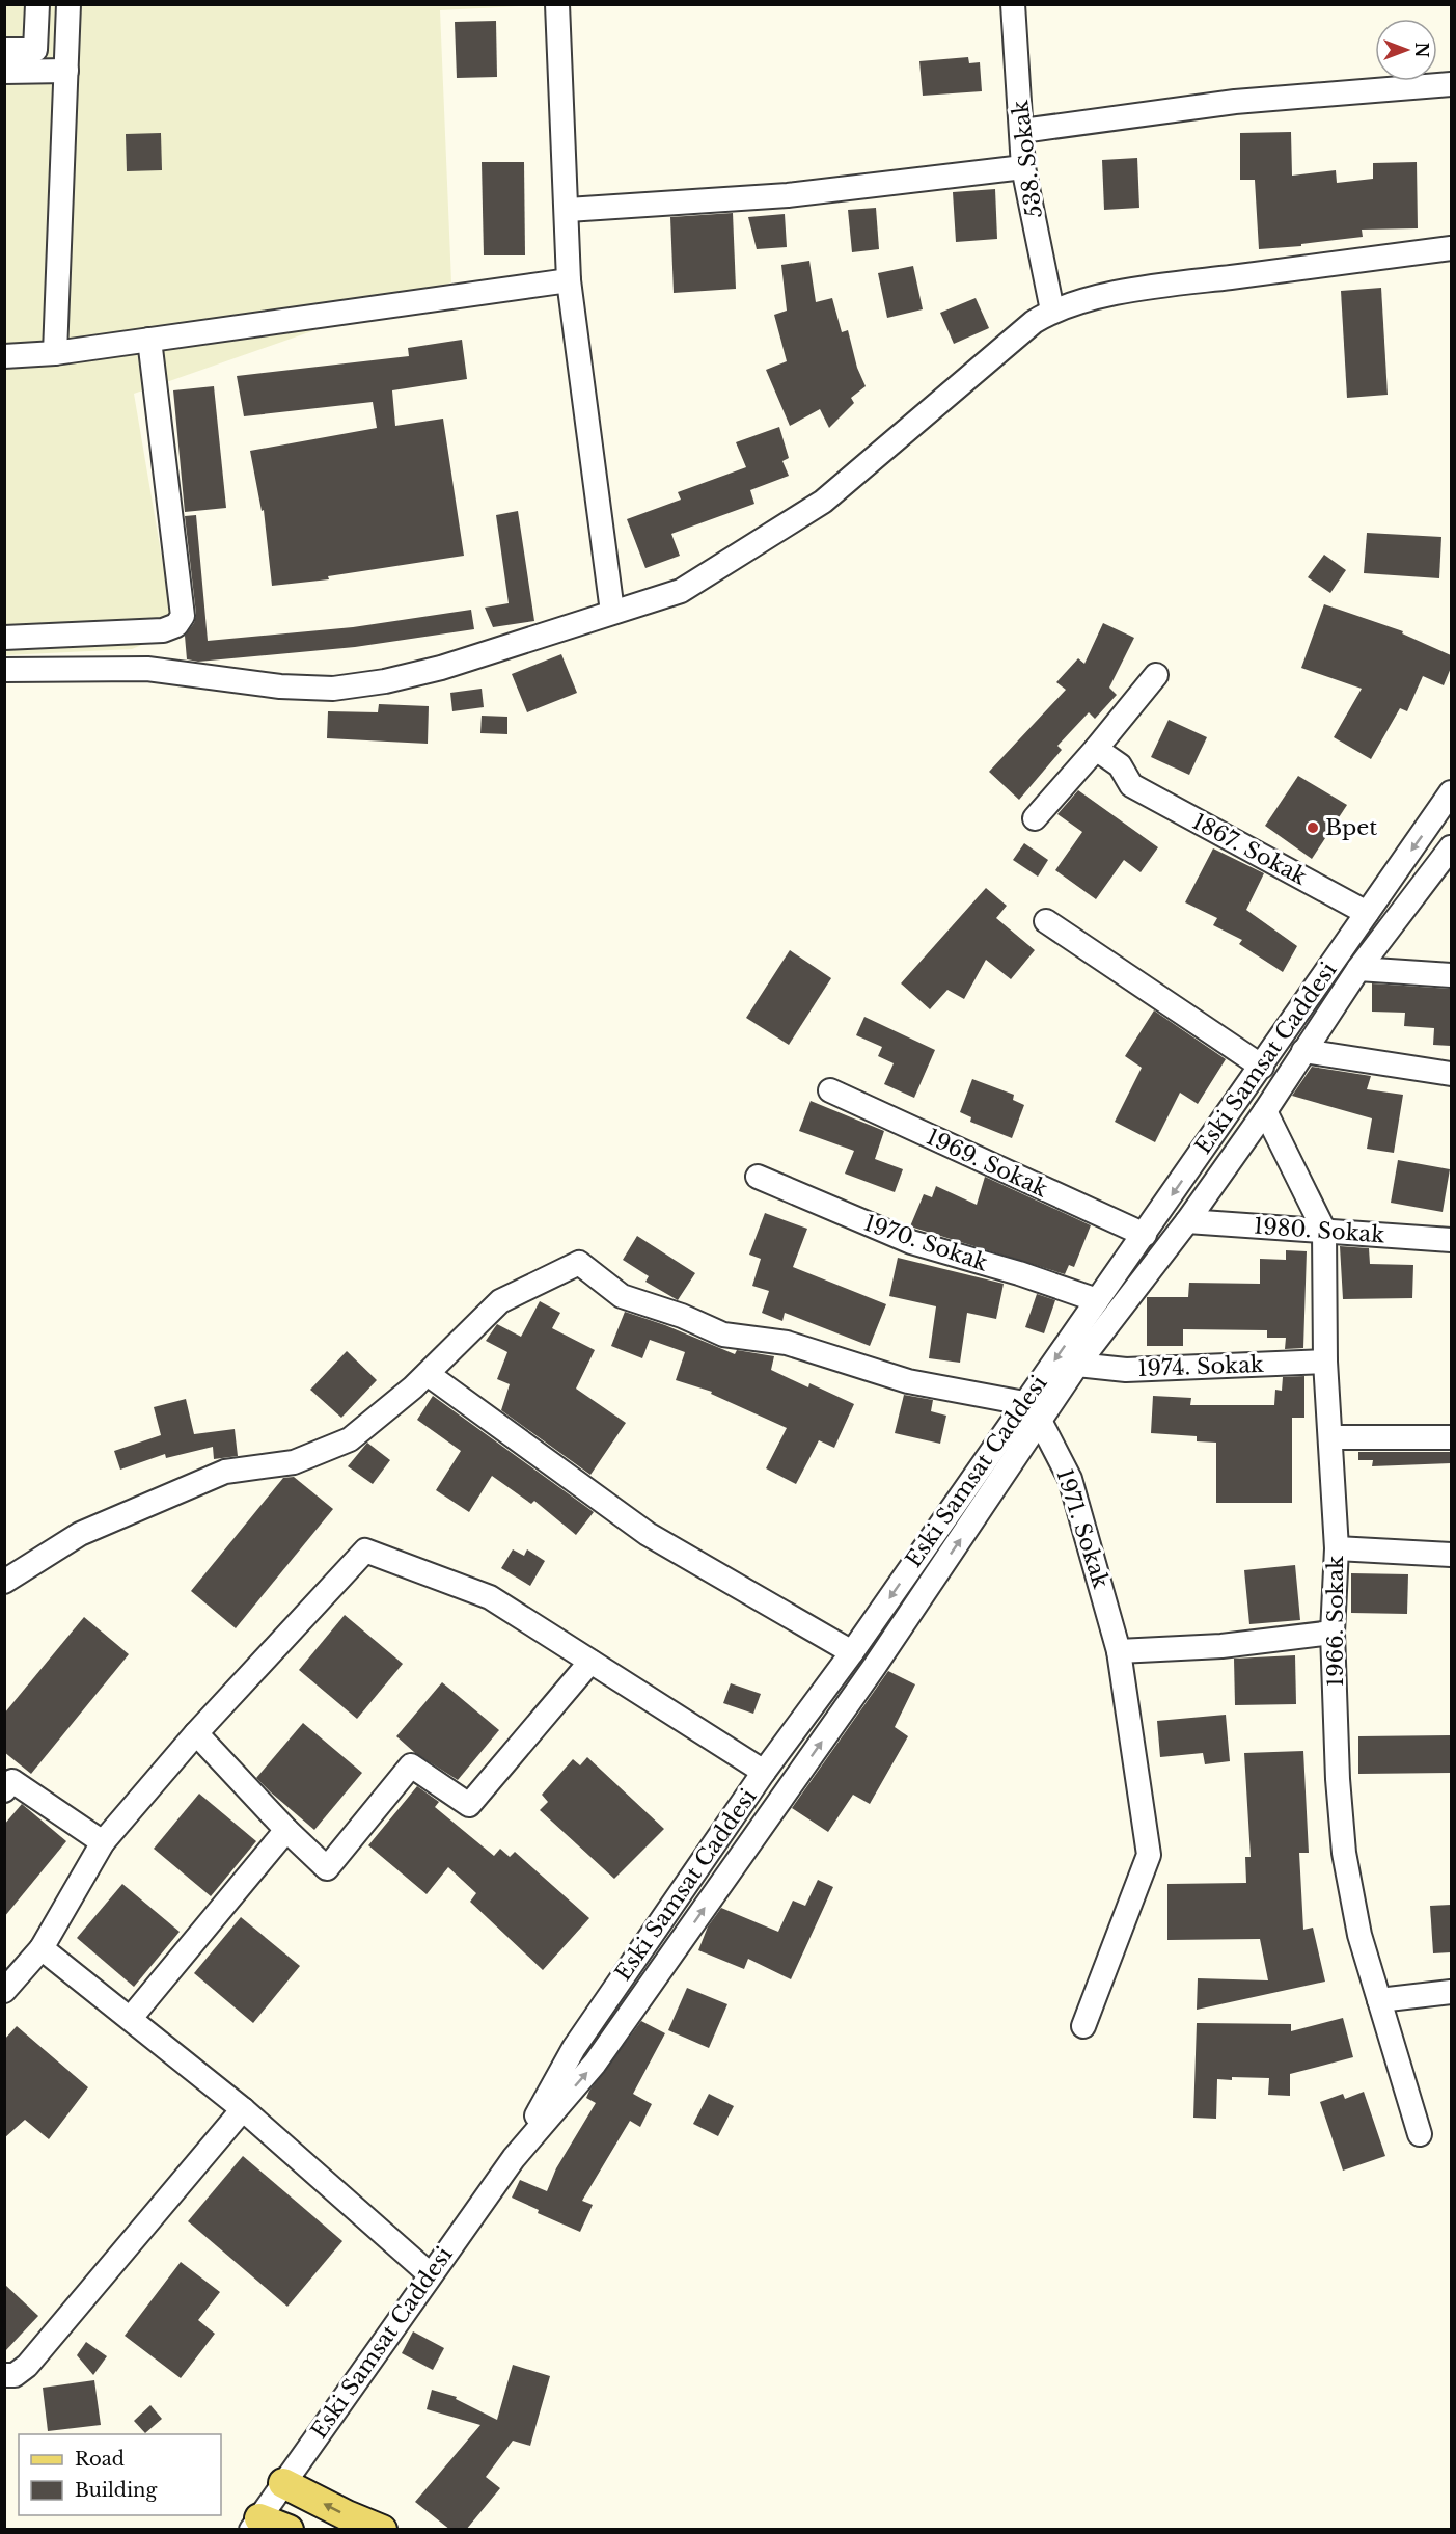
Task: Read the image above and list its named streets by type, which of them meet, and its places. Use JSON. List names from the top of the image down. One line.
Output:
{"streets":{"street":["538. Sokak","1867. Sokak","Eski Samsat Caddesi","1969. Sokak","1980. Sokak","1970. Sokak","1974. Sokak","1971. Sokak","1966. Sokak"]},"crossings":[["1867. Sokak","Eski Samsat Caddesi"],["Eski Samsat Caddesi","1969. Sokak"],["Eski Samsat Caddesi","1980. Sokak"],["Eski Samsat Caddesi","1970. Sokak"],["Eski Samsat Caddesi","1974. Sokak"],["Eski Samsat Caddesi","1971. Sokak"],["Eski Samsat Caddesi","1966. Sokak"],["1980. Sokak","1966. Sokak"],["1974. Sokak","1966. Sokak"]],"places":["Bpet"],"legend":["Road","Building"],"north":"right"}
